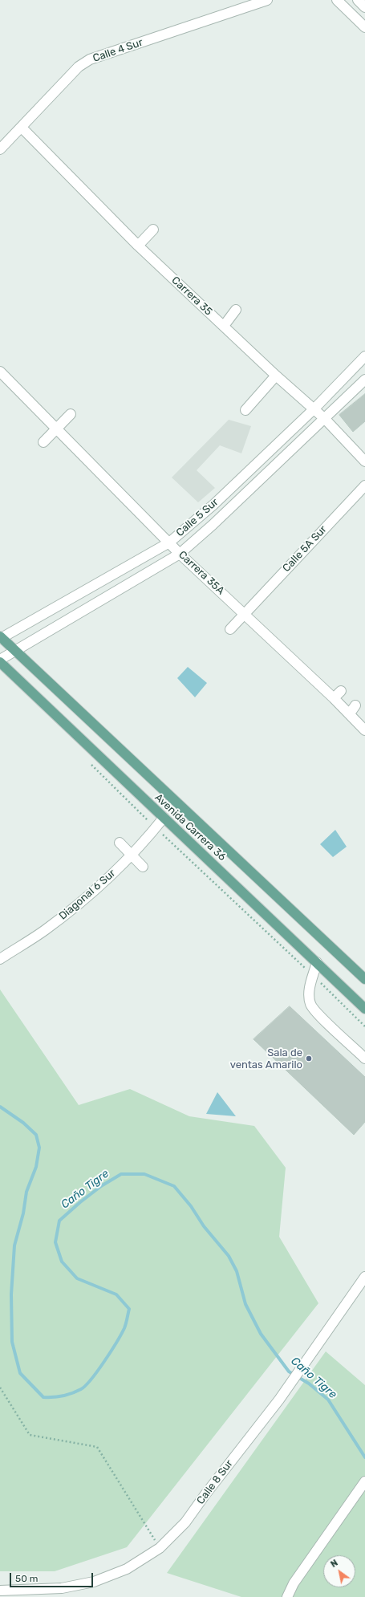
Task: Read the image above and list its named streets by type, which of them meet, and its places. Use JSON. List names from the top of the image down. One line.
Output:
{"streets":{"main road":["Avenida Carrera 36"],"street":["Calle 4 Sur","Carrera 35","Calle 5 Sur","Calle 5A Sur","Carrera 35A","Diagonal 6 Sur","Calle 8 Sur"]},"crossings":[["Calle 4 Sur","Carrera 35"],["Carrera 35","Calle 5 Sur"],["Calle 5 Sur","Carrera 35A"],["Calle 5 Sur","Avenida Carrera 36"],["Calle 5A Sur","Carrera 35A"],["Avenida Carrera 36","Diagonal 6 Sur"]],"water":["Caño Tigre"],"places":["Sala de ventas Amarilo"],"scale_bar":"50 m","north":"top left"}
